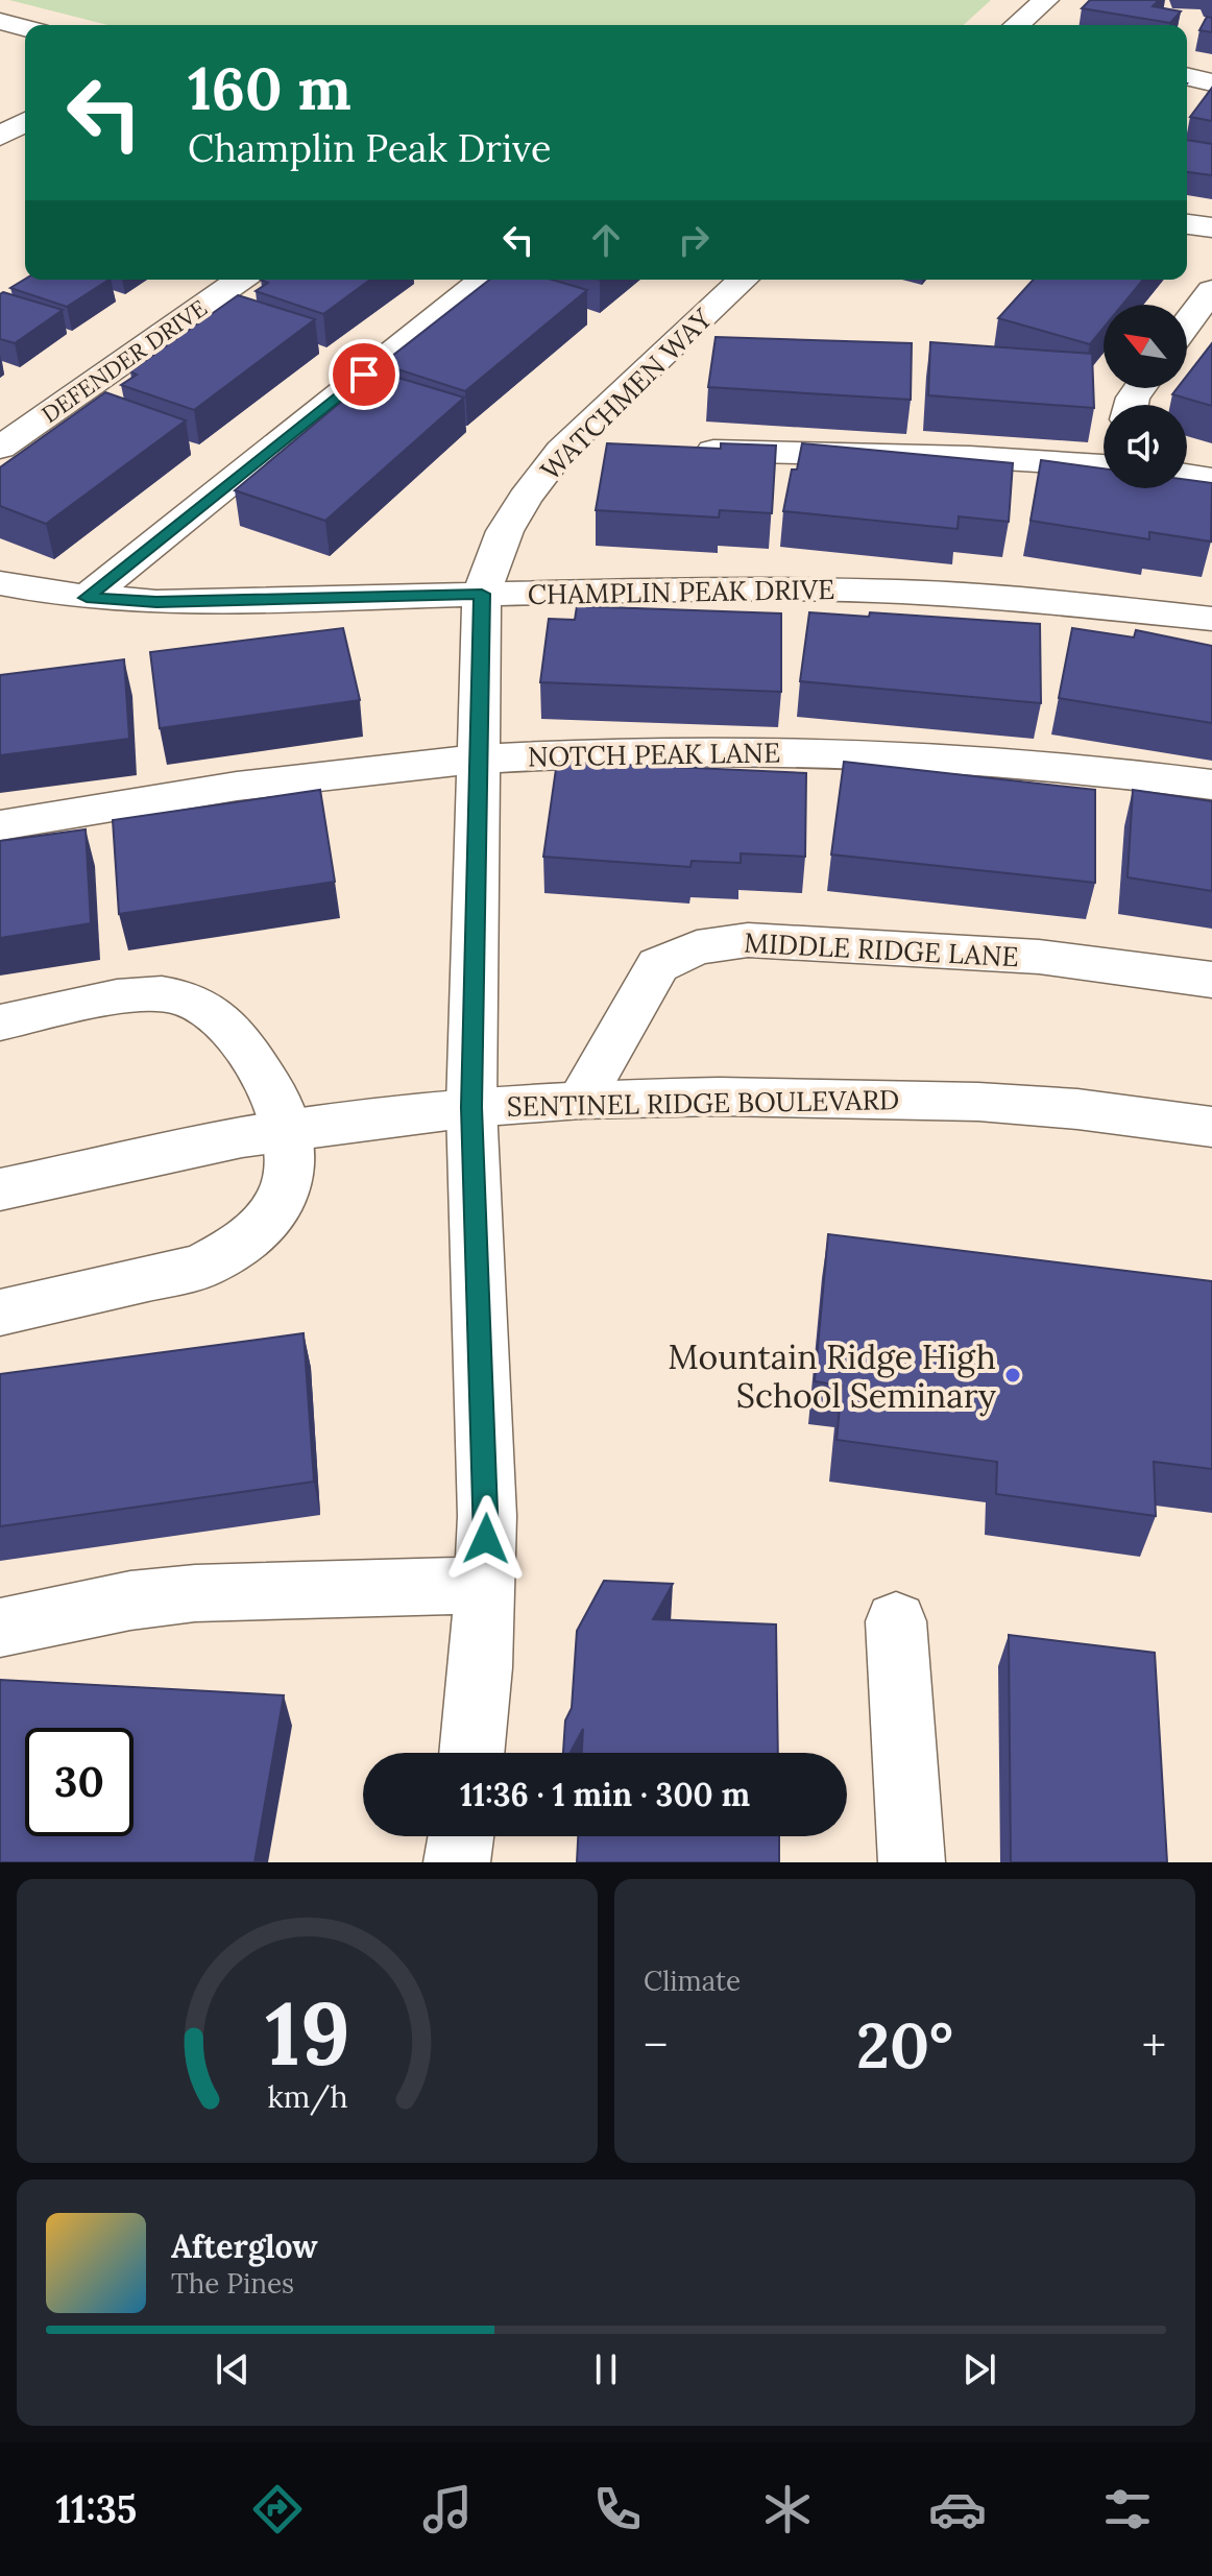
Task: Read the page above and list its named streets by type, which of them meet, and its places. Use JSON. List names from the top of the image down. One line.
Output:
{"streets":{"street":["DEFENDER DRIVE","WATCHMEN WAY","CHAMPLIN PEAK DRIVE","NOTCH PEAK LANE","MIDDLE RIDGE LANE","SENTINEL RIDGE BOULEVARD"]},"crossings":[["WATCHMEN WAY","CHAMPLIN PEAK DRIVE"],["WATCHMEN WAY","NOTCH PEAK LANE"],["WATCHMEN WAY","SENTINEL RIDGE BOULEVARD"],["MIDDLE RIDGE LANE","SENTINEL RIDGE BOULEVARD"]],"places":["Mountain Ridge High School Seminary"],"north":"top left","page":{"turn":["160 m","Champlin Peak Drive"],"limit":"30","trip":"11:36 · 1 min · 300 m","tile":"Climate","heat":["−","20°","+"],"song":["Afterglow","The Pines"],"tabs":"11:35","gauge":["19","km/h"]}}
